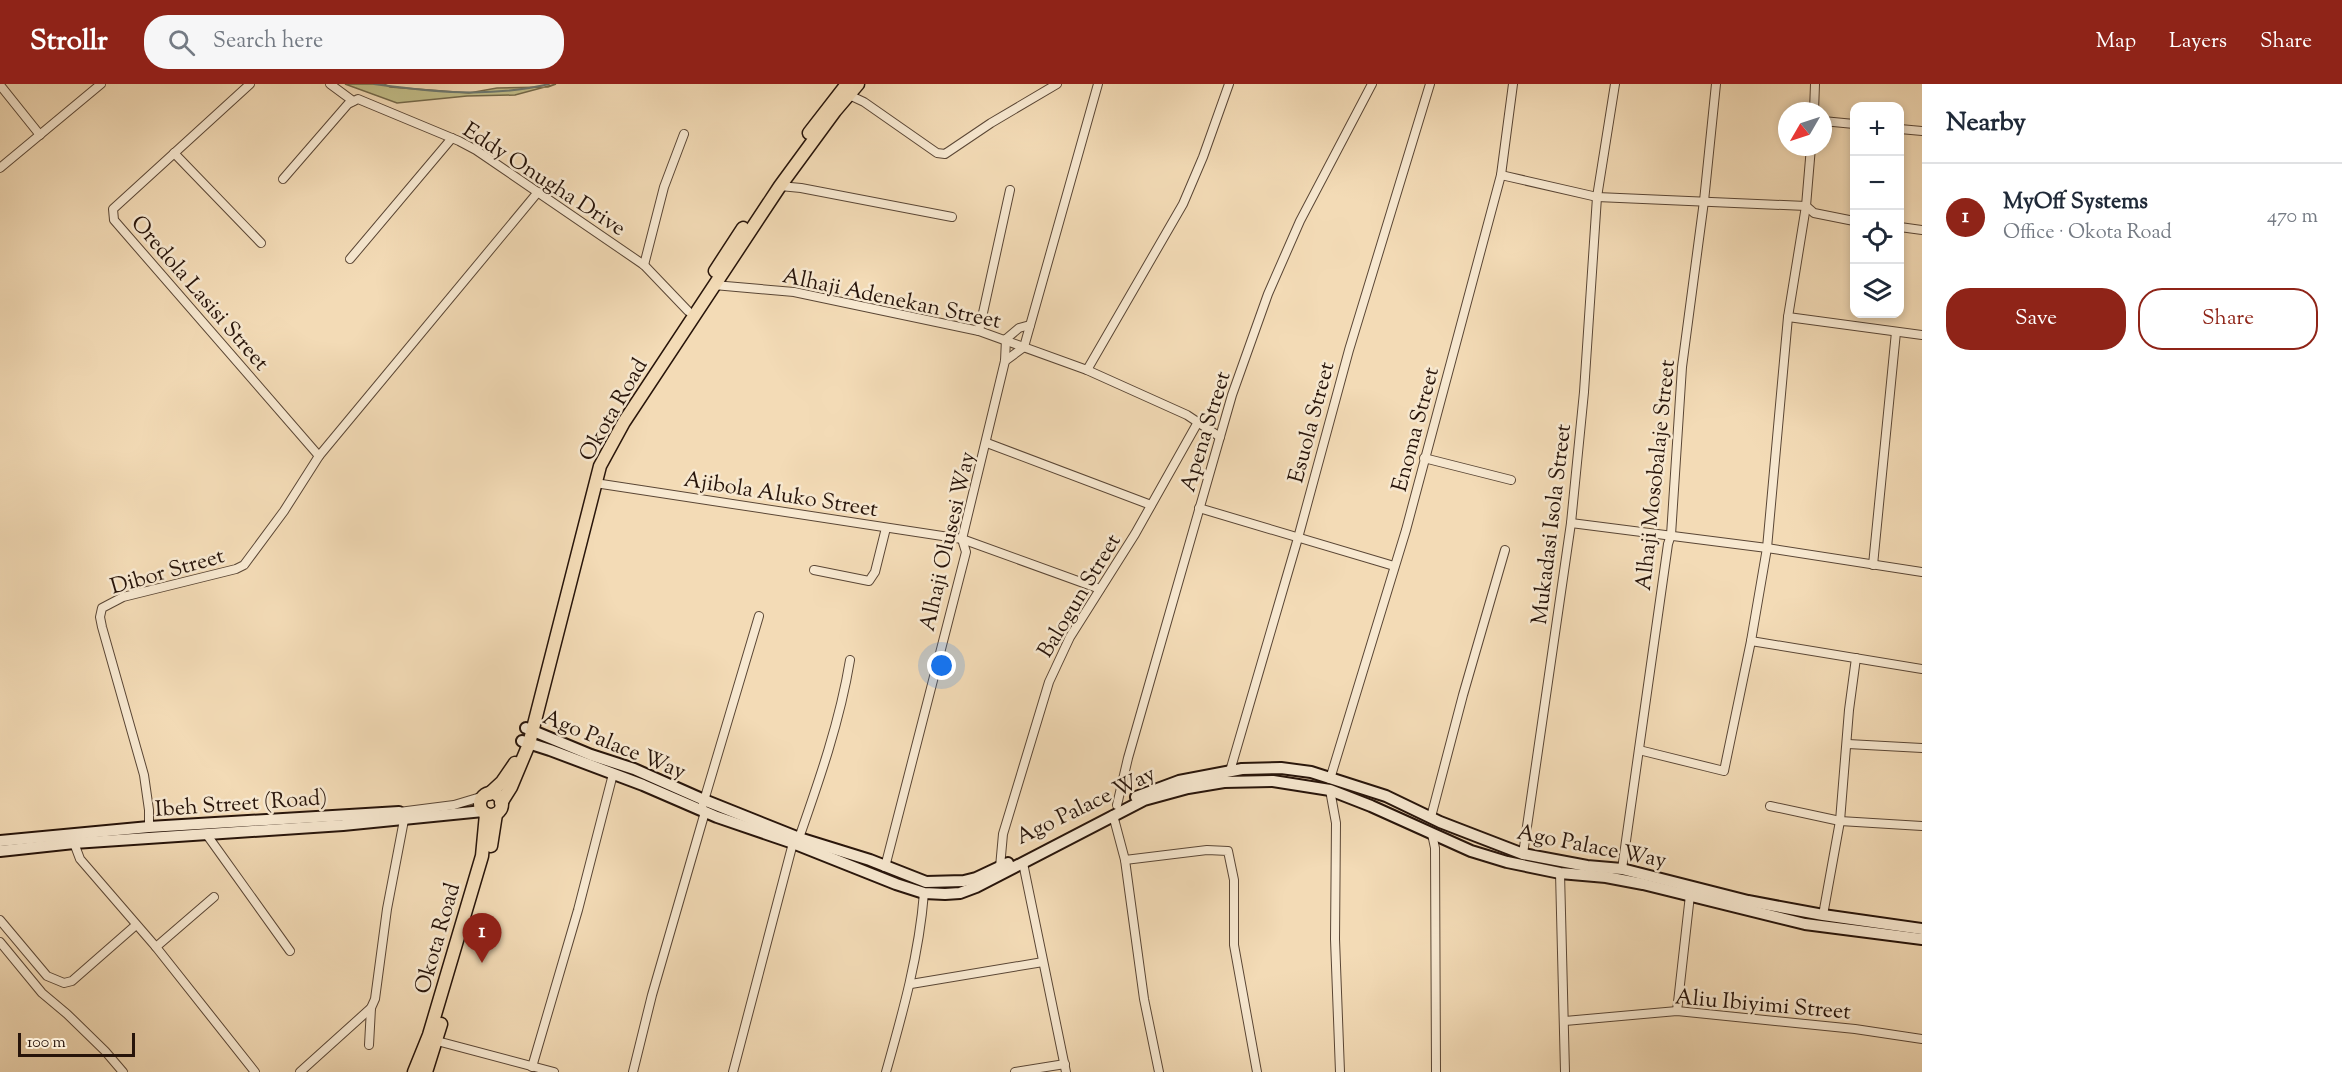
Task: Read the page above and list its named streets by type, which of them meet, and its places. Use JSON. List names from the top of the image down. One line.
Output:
{"streets":{"main road":["Okota Road","Ago Palace Way","Ibeh Street (Road)"],"street":["Eddy Onugha Drive","Oredola Lasisi Street","Alhaji Adenekan Street","Esuola Street","Enoma Street","Apena Street","Alhaji Mosobalaje Street","Ajibola Aluko Street","Mukadasi Isola Street","Alhaji Olusesi Way","Dibor Street","Balogun Street","Aliu Ibiyimi Street"]},"crossings":[["Eddy Onugha Drive","Okota Road"],["Eddy Onugha Drive","Dibor Street"],["Oredola Lasisi Street","Dibor Street"],["Alhaji Adenekan Street","Okota Road"],["Alhaji Adenekan Street","Apena Street"],["Alhaji Adenekan Street","Alhaji Olusesi Way"],["Alhaji Adenekan Street","Balogun Street"],["Okota Road","Ajibola Aluko Street"],["Okota Road","Ago Palace Way"],["Okota Road","Ibeh Street (Road)"],["Esuola Street","Ago Palace Way"],["Enoma Street","Ago Palace Way"],["Apena Street","Ago Palace Way"],["Alhaji Mosobalaje Street","Ago Palace Way"],["Ajibola Aluko Street","Alhaji Olusesi Way"],["Ajibola Aluko Street","Balogun Street"],["Mukadasi Isola Street","Ago Palace Way"],["Alhaji Olusesi Way","Ago Palace Way"],["Dibor Street","Ibeh Street (Road)"],["Balogun Street","Ago Palace Way"]],"scale_bar":"100 m","north":"bottom left","page":{"header":"Strollr","search":"Search here","nav":["Map","Layers","Share"],"heading":"Nearby","map_buttons":["+","−"],"list":[{"mark":"1","name":"MyOff Systems","note":"Office · Okota Road","value":"470 m"}],"buttons":["Save","Share"],"pins":"1","scale":"100 m"}}
